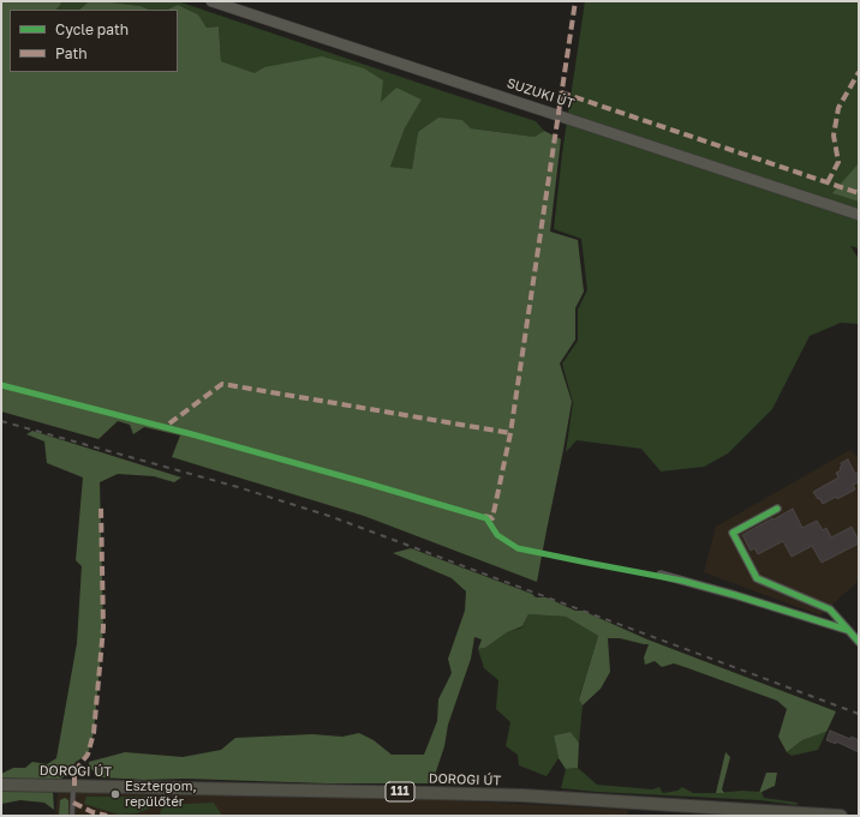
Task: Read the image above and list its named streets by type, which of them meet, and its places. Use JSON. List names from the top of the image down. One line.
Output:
{"streets":{"main road":["SUZUKI ÚT","DOROGI ÚT","111"]},"places":["Esztergom, repülőtér"],"legend":["Cycle path","Path"]}
